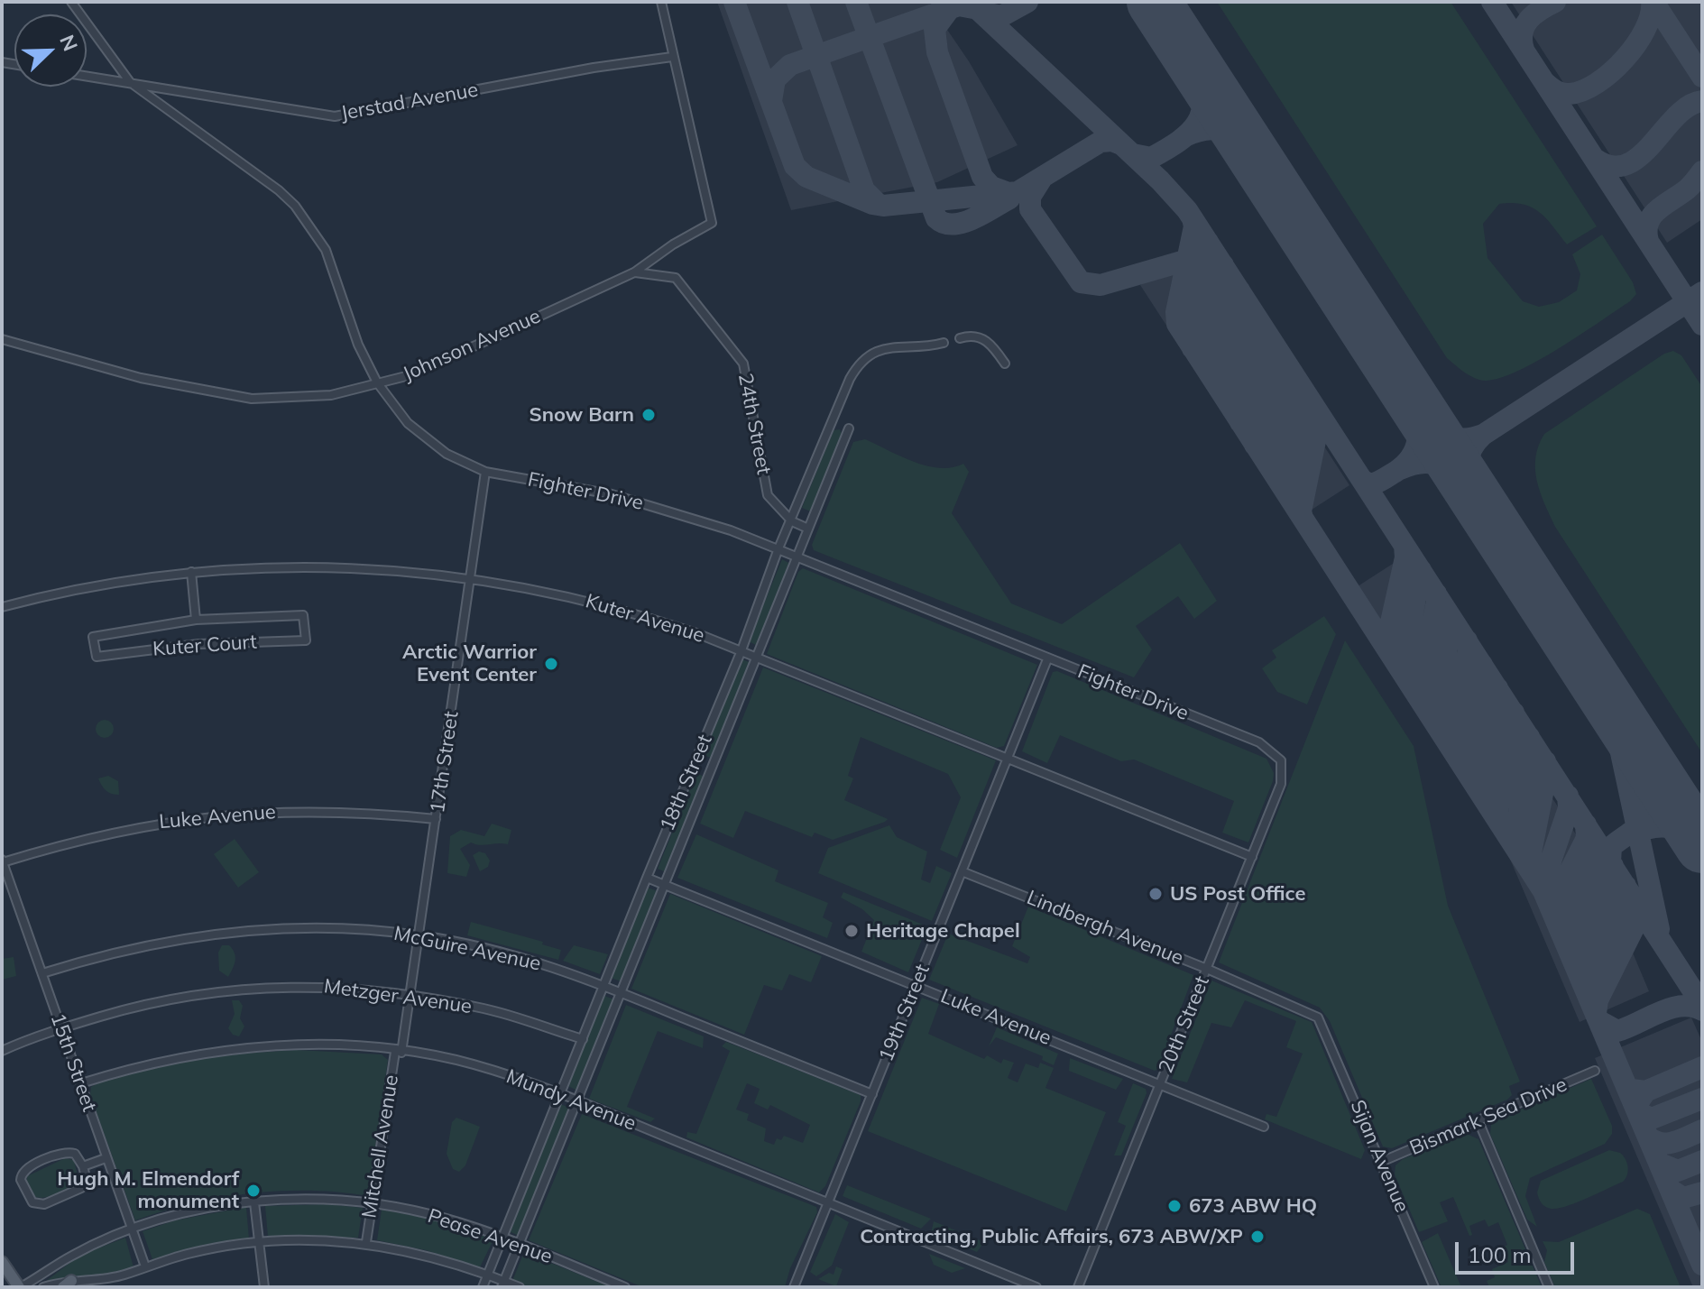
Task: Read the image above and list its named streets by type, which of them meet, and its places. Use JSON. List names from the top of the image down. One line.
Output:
{"streets":{"street":["Jerstad Avenue","Johnson Avenue","24th Street","Fighter Drive","Kuter Avenue","Kuter Court","17th Street","18th Street","Luke Avenue","Lindbergh Avenue","McGuire Avenue","Metzger Avenue","19th Street","20th Street","15th Street","Mundy Avenue","Bismark Sea Drive","Mitchell Avenue","Sijan Avenue","Pease Avenue"]},"crossings":[["Jerstad Avenue","Johnson Avenue"],["Jerstad Avenue","Fighter Drive"],["Johnson Avenue","24th Street"],["Johnson Avenue","Fighter Drive"],["24th Street","18th Street"],["Fighter Drive","17th Street"],["Fighter Drive","18th Street"],["Fighter Drive","19th Street"],["Fighter Drive","20th Street"],["Kuter Avenue","Kuter Court"],["Kuter Avenue","17th Street"],["Kuter Avenue","18th Street"],["Kuter Avenue","19th Street"],["Kuter Avenue","20th Street"],["17th Street","Luke Avenue"],["17th Street","McGuire Avenue"],["17th Street","Metzger Avenue"],["17th Street","Mundy Avenue"],["17th Street","Mitchell Avenue"],["18th Street","Luke Avenue"],["18th Street","McGuire Avenue"],["18th Street","Metzger Avenue"],["18th Street","Mundy Avenue"],["18th Street","Pease Avenue"],["Luke Avenue","19th Street"],["Luke Avenue","20th Street"],["Luke Avenue","15th Street"],["Lindbergh Avenue","19th Street"],["Lindbergh Avenue","20th Street"],["Lindbergh Avenue","Sijan Avenue"],["McGuire Avenue","19th Street"],["McGuire Avenue","15th Street"],["Metzger Avenue","15th Street"],["19th Street","Mundy Avenue"],["15th Street","Mundy Avenue"],["15th Street","Pease Avenue"],["Mundy Avenue","Mitchell Avenue"],["Bismark Sea Drive","Sijan Avenue"],["Mitchell Avenue","Pease Avenue"]],"places":["Snow Barn","Arctic Warrior Event Center","US Post Office","Heritage Chapel","Hugh M. Elmendorf monument","673 ABW HQ","Contracting, Public Affairs, 673 ABW/XP"],"scale_bar":"100 m","north":"top right"}
